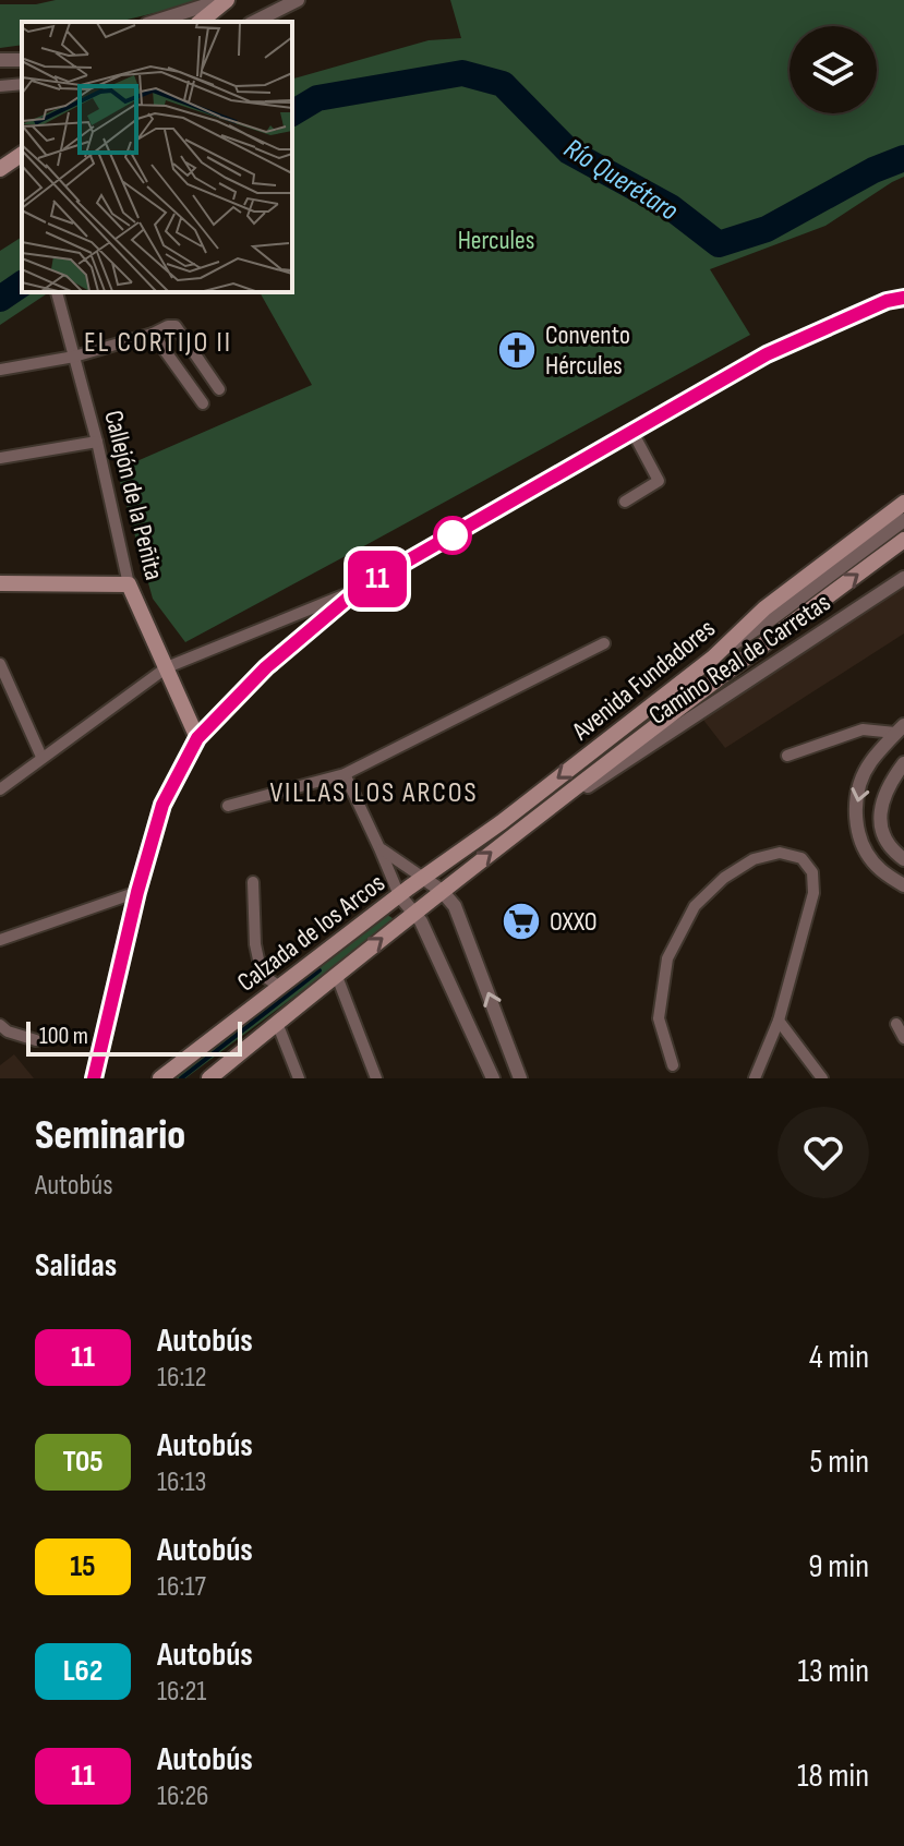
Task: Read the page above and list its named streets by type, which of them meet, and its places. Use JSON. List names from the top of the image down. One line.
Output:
{"streets":{"main road":["Callejón de la Peñita","Avenida Fundadores","Calzada de los Arcos"],"street":["Camino Real de Carretas"]},"crossings":[["Camino Real de Carretas","Avenida Fundadores"],["Avenida Fundadores","Calzada de los Arcos"]],"districts":["EL CORTIJO II","VILLAS LOS ARCOS"],"water":["Río Querétaro"],"parks":["Hercules"],"places":{"church":["Convento Hércules"],"supermarket":["OXXO"]},"lines":["bus line 11"],"scale_bar":"100 m","page":{"on_map":"11","scale":"100 m","heading":[["Seminario","Autobús"],"Salidas"],"list":[{"mark":"11","name":"Autobús","note":"16:12","value":"4 min"},{"mark":"T05","name":"Autobús","note":"16:13","value":"5 min"},{"mark":"15","name":"Autobús","note":"16:17","value":"9 min"},{"mark":"L62","name":"Autobús","note":"16:21","value":"13 min"},{"mark":"11","name":"Autobús","note":"16:26","value":"18 min"}]}}
